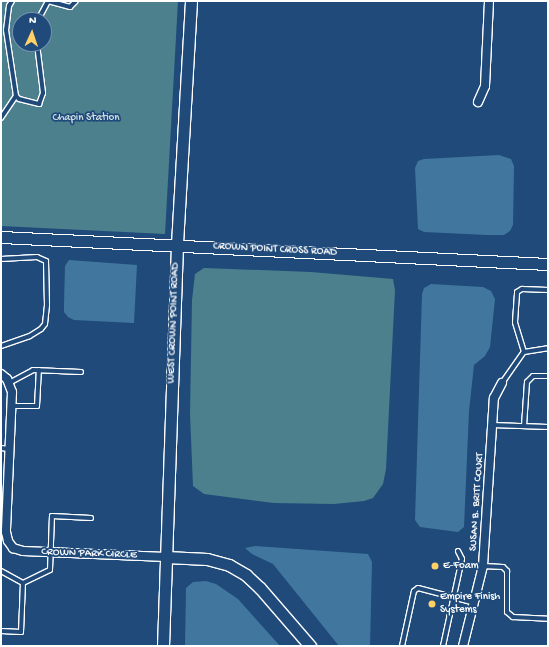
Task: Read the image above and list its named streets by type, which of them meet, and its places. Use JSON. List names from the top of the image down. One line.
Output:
{"streets":{"street":["CROWN POINT CROSS ROAD","WEST CROWN POINT ROAD","SUSAN B. BRITT COURT","CROWN PARK CIRCLE"]},"crossings":[["CROWN POINT CROSS ROAD","WEST CROWN POINT ROAD"],["WEST CROWN POINT ROAD","CROWN PARK CIRCLE"]],"parks":["Chapin Station"],"places":["E-Foam","Empire Finish Systems"],"north":"top"}
